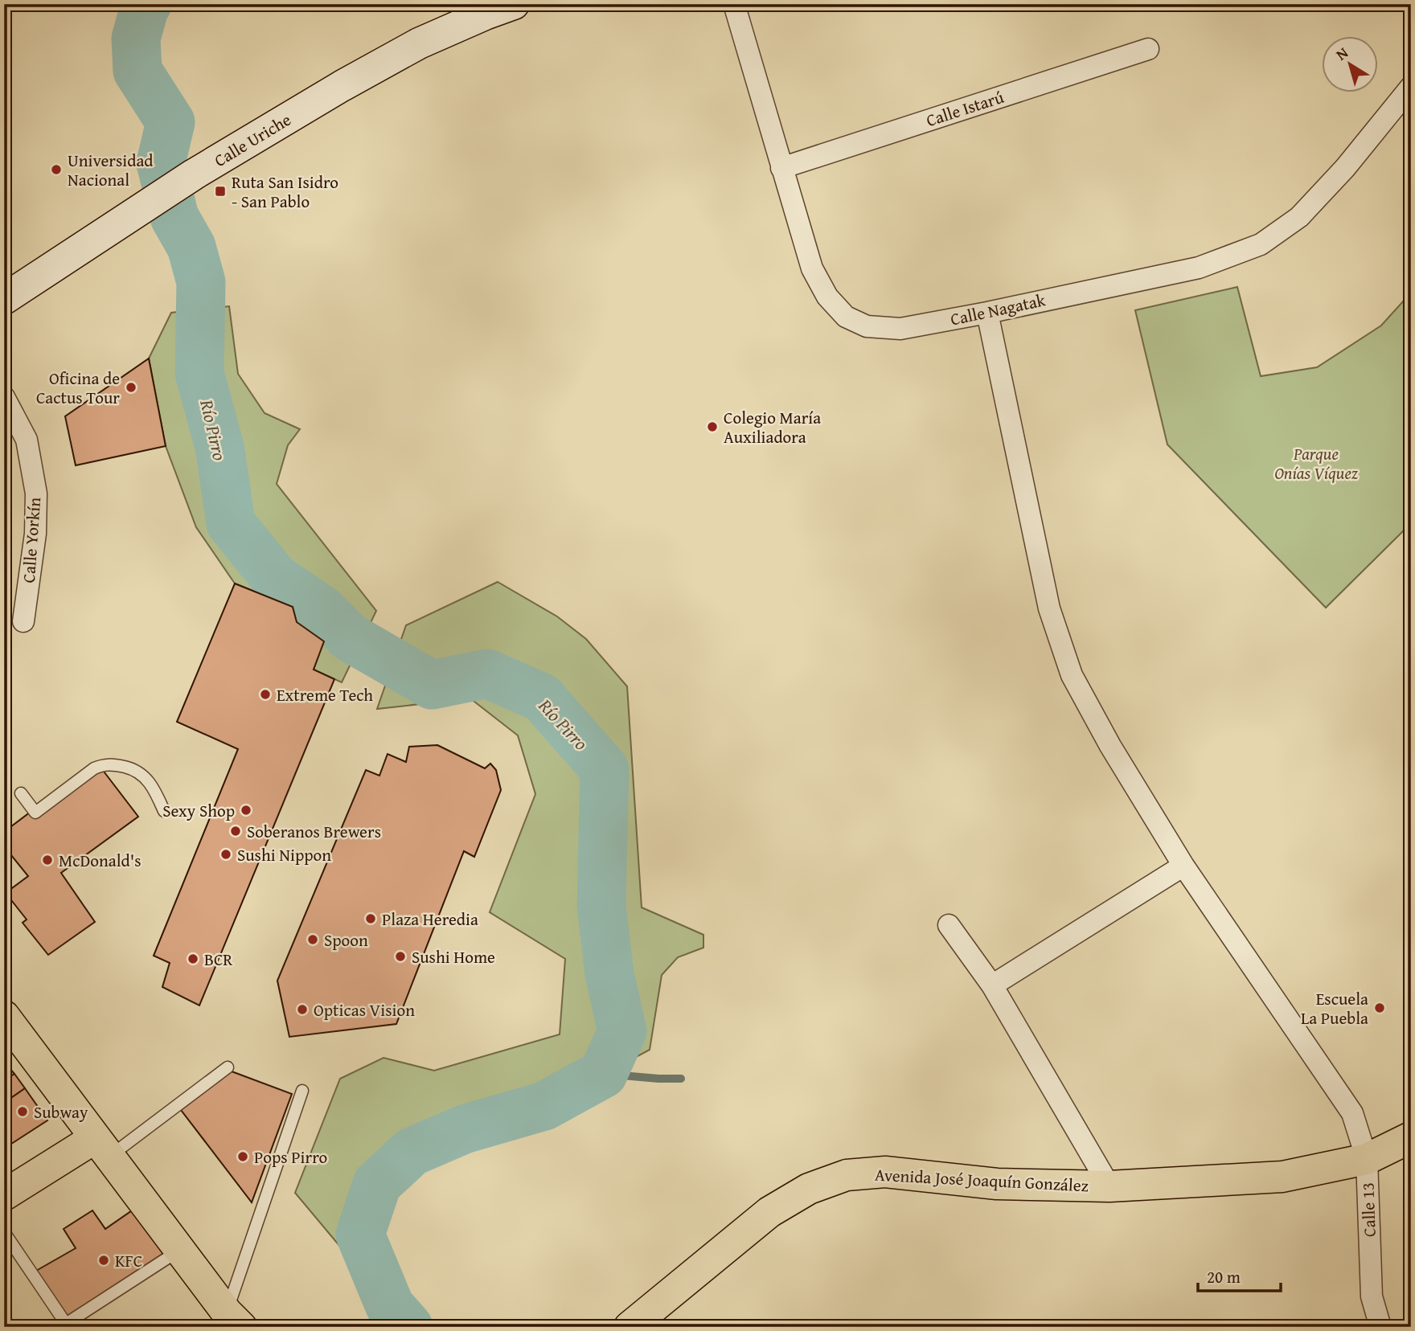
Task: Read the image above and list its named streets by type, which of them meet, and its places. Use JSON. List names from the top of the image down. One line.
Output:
{"streets":{"main road":["Calle Uriche","Avenida José Joaquín González"],"street":["Calle Istarú","Calle Nagatak","Calle Yorkín","Calle 13"]},"crossings":[["Calle Istarú","Calle Nagatak"],["Calle Nagatak","Calle 13"],["Avenida José Joaquín González","Calle 13"]],"water":["Río Pirro"],"parks":["Parque Onías Víquez"],"places":{"other":["Universidad Nacional","Oficina de Cactus Tour","Colegio María Auxiliadora","Extreme Tech","Sexy Shop","Soberanos Brewers","Sushi Nippon","McDonald's","Plaza Heredia","Spoon","Sushi Home","BCR","Escuela La Puebla","Opticas Vision","Subway","Pops Pirro","KFC"],"transit":["Ruta San Isidro - San Pablo"]},"scale_bar":"20 m","north":"top left"}
